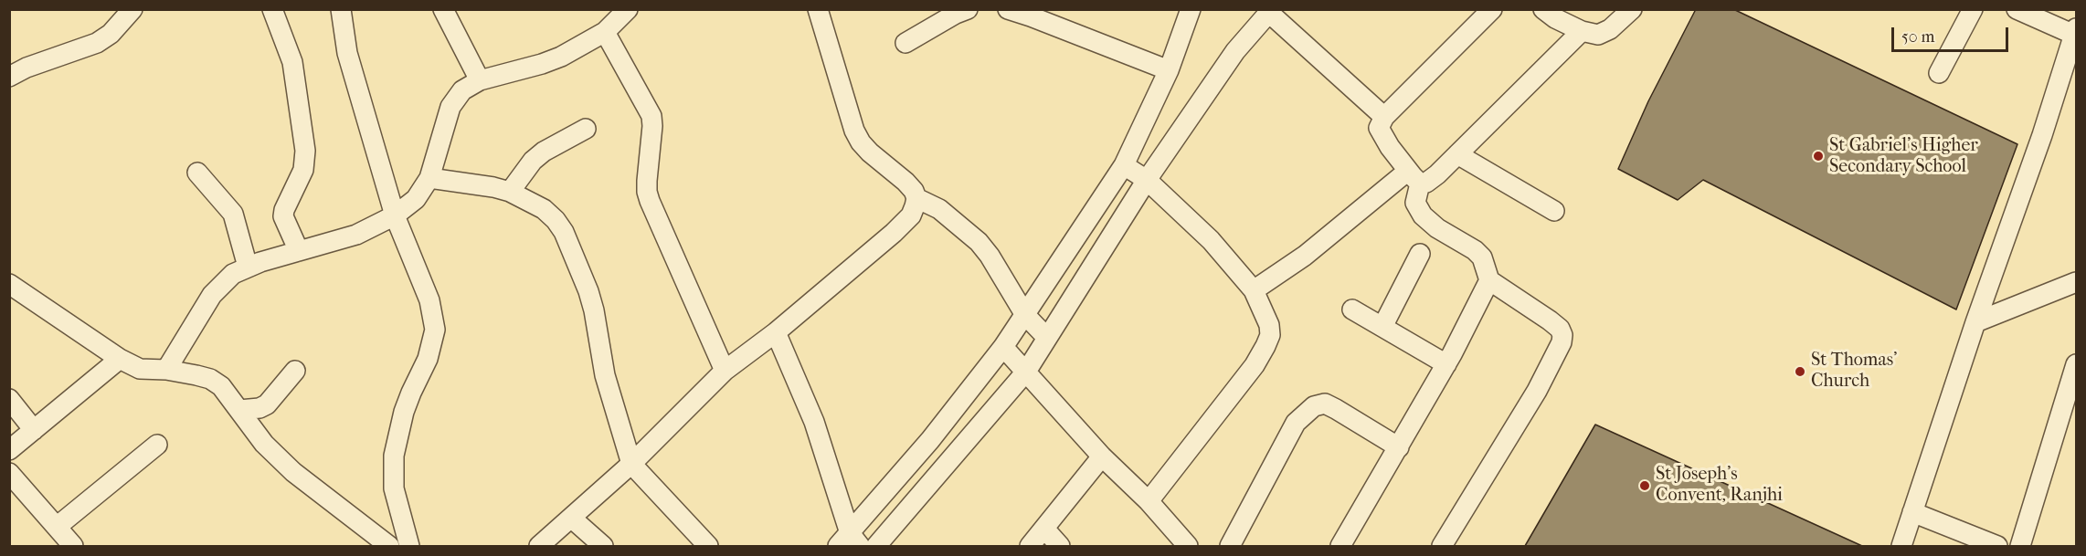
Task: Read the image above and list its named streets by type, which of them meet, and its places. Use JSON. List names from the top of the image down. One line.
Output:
{"places":["St Gabriel's Higher Secondary School","St Thomas' Church","St Joseph's Convent, Ranjhi"],"scale_bar":"50 m"}
